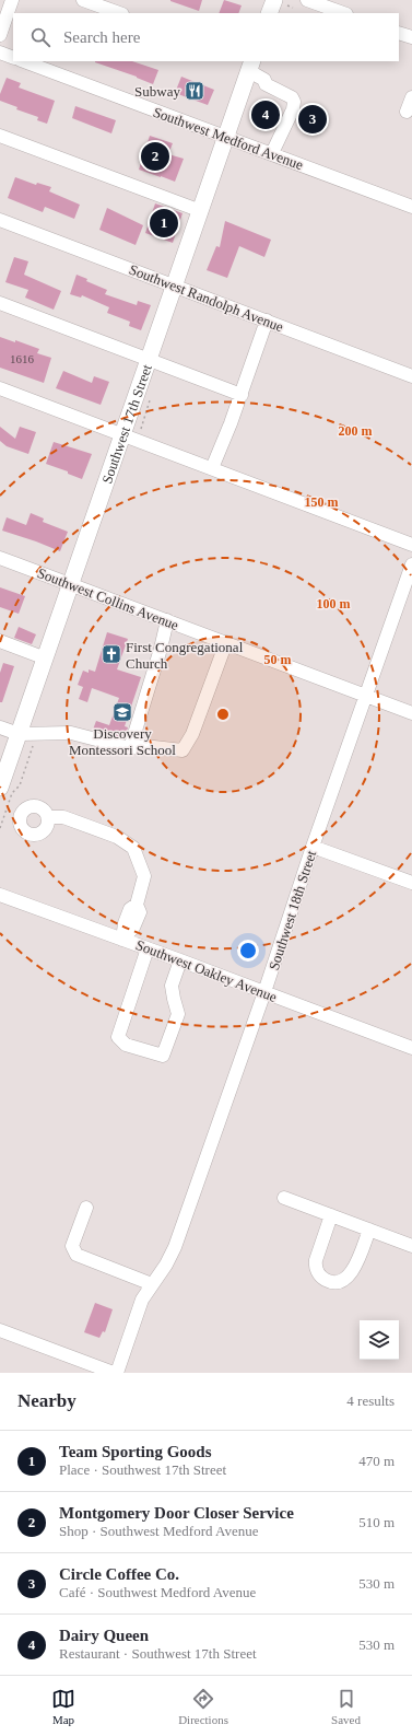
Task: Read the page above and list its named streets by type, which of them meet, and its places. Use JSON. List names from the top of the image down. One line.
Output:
{"streets":{"main road":["Southwest 17th Street"],"street":["Southwest Medford Avenue","Southwest Randolph Avenue","Southwest Collins Avenue","Southwest 18th Street","Southwest Oakley Avenue"]},"crossings":[["Southwest Medford Avenue","Southwest 17th Street"],["Southwest Randolph Avenue","Southwest 17th Street"],["Southwest 17th Street","Southwest Collins Avenue"],["Southwest Collins Avenue","Southwest 18th Street"],["Southwest 18th Street","Southwest Oakley Avenue"]],"places":{"restaurant":["Subway"],"church":["First Congregational Church"],"school or university":["Discovery Montessori School"]},"house_numbers":["1616"],"page":{"search":"Search here","pins":["4","3","2","1"],"heading":["Nearby","4 results"],"list":[{"mark":"1","name":"Team Sporting Goods","note":"Place · Southwest 17th Street","value":"470 m"},{"mark":"2","name":"Montgomery Door Closer Service","note":"Shop · Southwest Medford Avenue","value":"510 m"},{"mark":"3","name":"Circle Coffee Co.","note":"Café · Southwest Medford Avenue","value":"530 m"},{"mark":"4","name":"Dairy Queen","note":"Restaurant · Southwest 17th Street","value":"530 m"}],"nav":["Map","Directions","Saved"]},"rings":["200 m","150 m","100 m","50 m"]}
